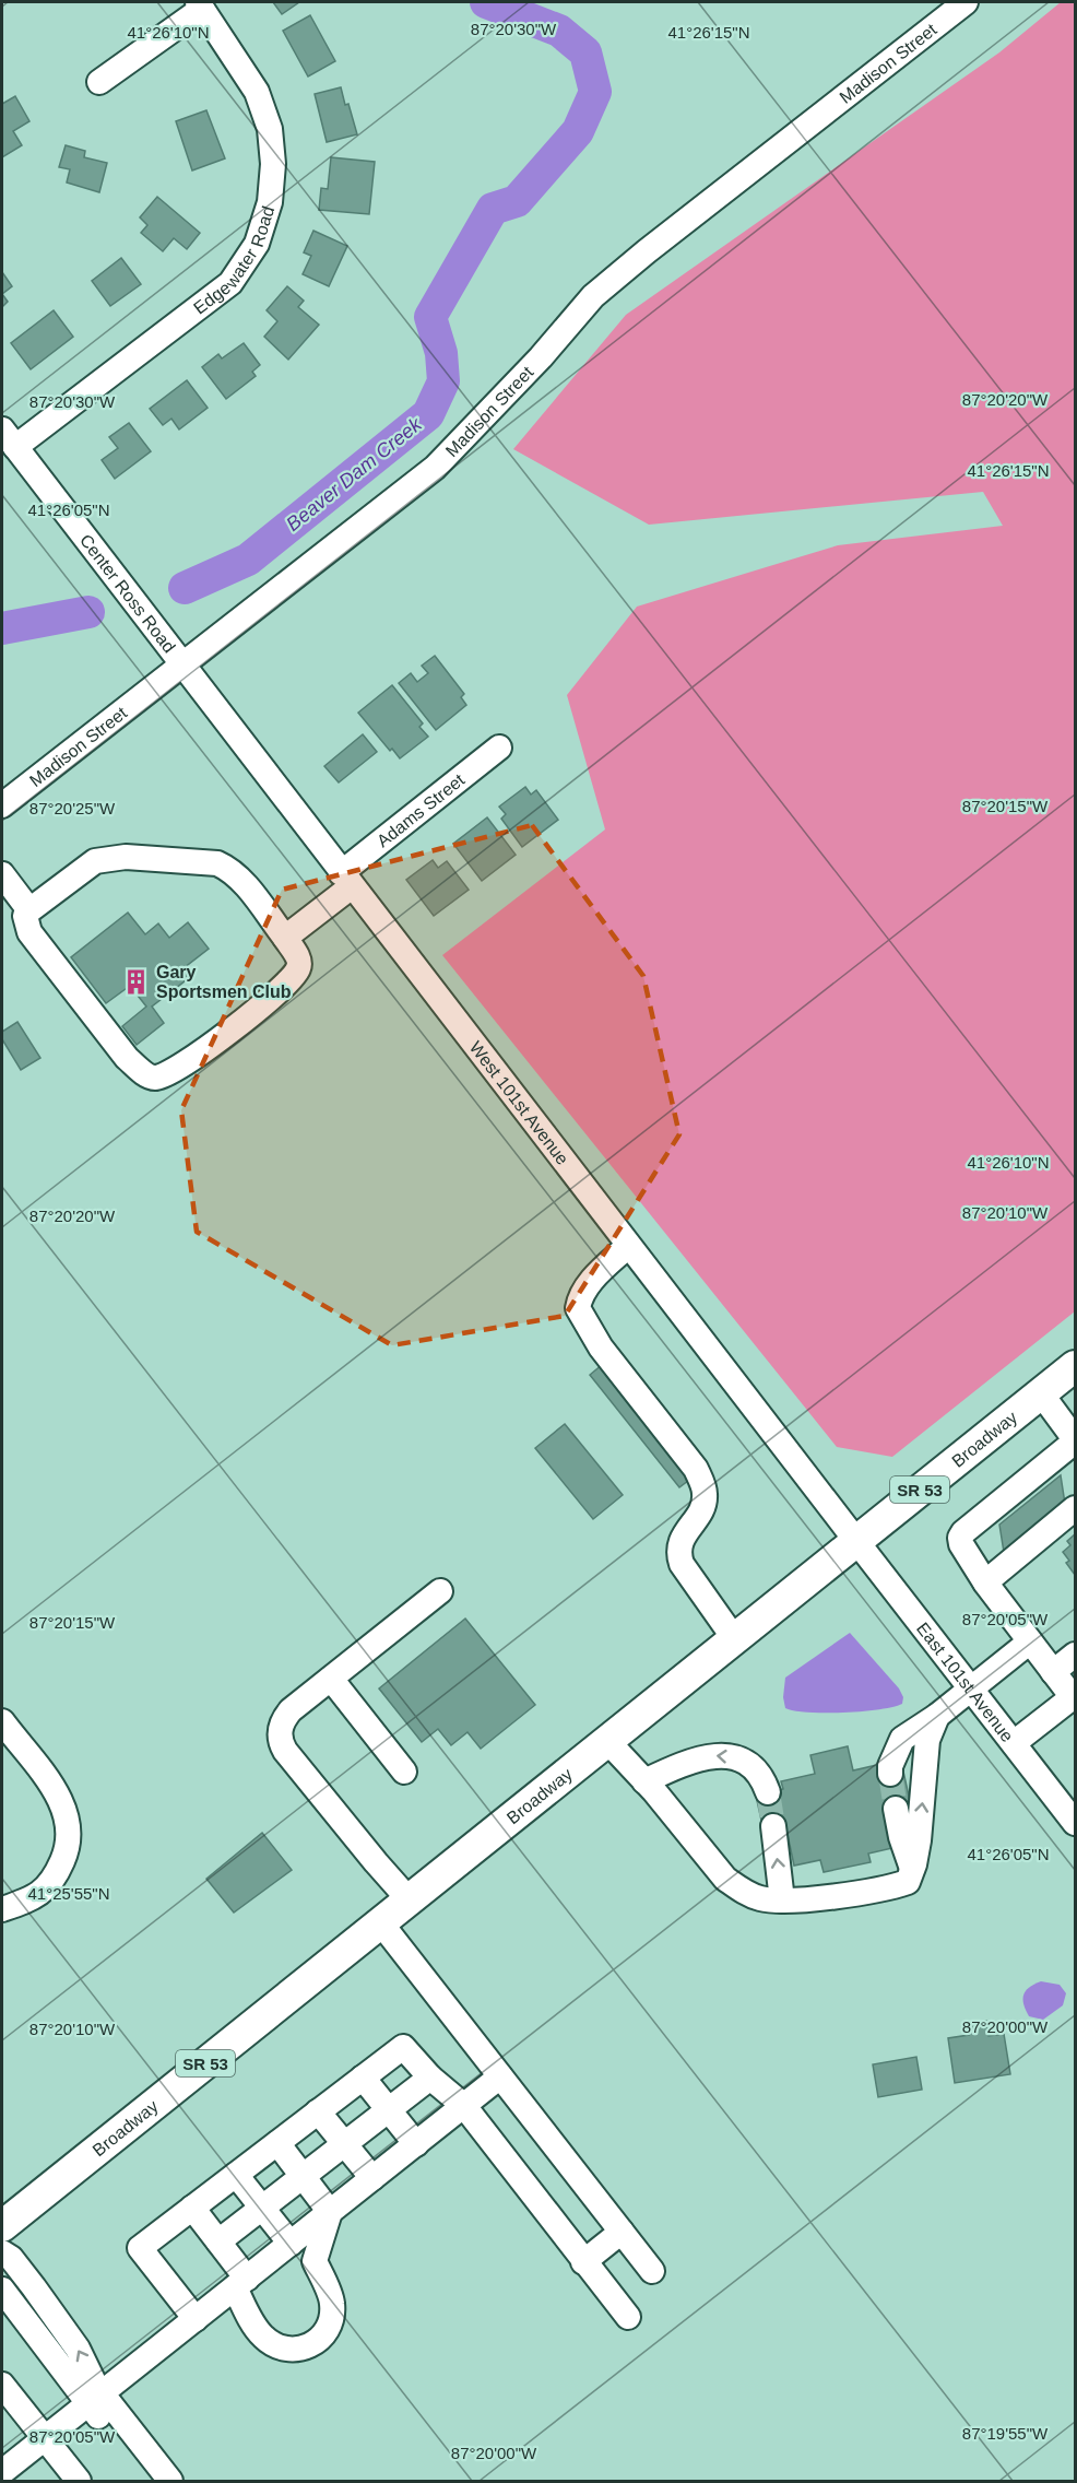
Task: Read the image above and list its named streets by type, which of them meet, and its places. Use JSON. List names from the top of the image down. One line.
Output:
{"streets":{"main road":["Broadway","SR 53"],"street":["Madison Street","Edgewater Road","Center Ross Road","Adams Street","West 101st Avenue","East 101st Avenue"]},"crossings":[["Madison Street","Center Ross Road"],["Madison Street","West 101st Avenue"],["Edgewater Road","Center Ross Road"],["Center Ross Road","West 101st Avenue"],["Adams Street","West 101st Avenue"],["West 101st Avenue","Broadway"],["West 101st Avenue","East 101st Avenue"],["Broadway","East 101st Avenue"]],"water":["Beaver Dam Creek"],"places":{"building":["Gary Sportsmen Club"]},"coordinates":["87°20'30\"W","41°26'15\"N","41°26'10\"N","87°20'20\"W","41°26'05\"N","87°20'15\"W","87°20'25\"W","87°20'10\"W","87°20'05\"W","41°25'55\"N","87°20'00\"W","87°19'55\"W"]}
